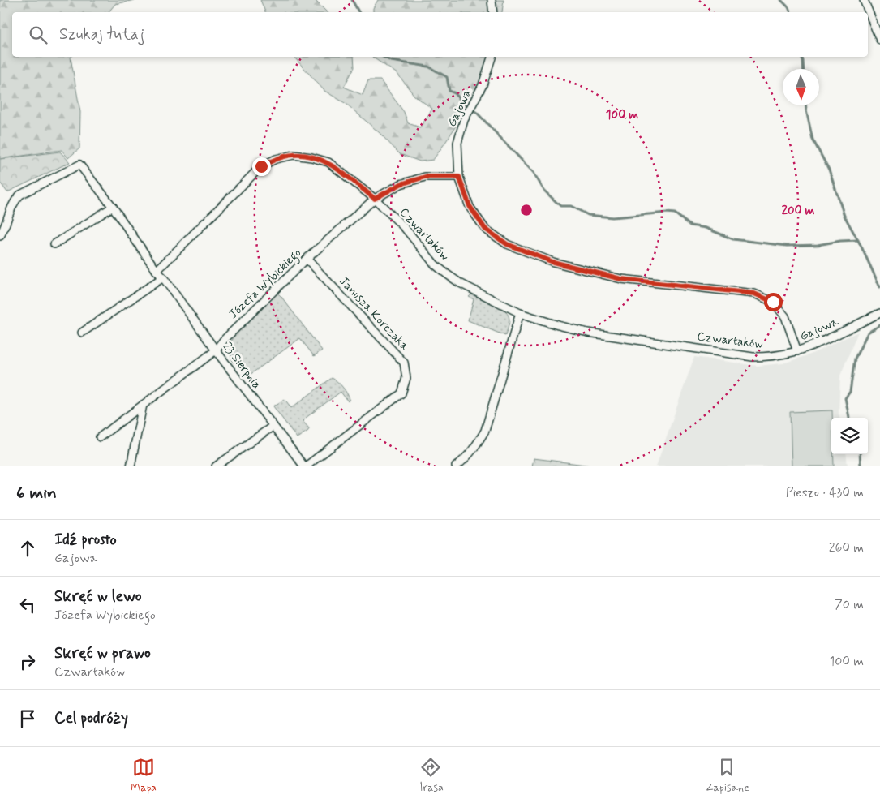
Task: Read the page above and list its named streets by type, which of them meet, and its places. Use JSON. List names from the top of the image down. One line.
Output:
{"streets":{"street":["Gajowa","Czwartaków","Józefa Wybickiego","Janusza Korczaka","23 Sierpnia"]},"crossings":[["Gajowa","Czwartaków"],["Gajowa","Józefa Wybickiego"],["Czwartaków","Józefa Wybickiego"],["Czwartaków","23 Sierpnia"],["Józefa Wybickiego","Janusza Korczaka"],["Józefa Wybickiego","23 Sierpnia"],["Janusza Korczaka","23 Sierpnia"]],"north":"bottom","page":{"search":"Szukaj tutaj","heading":["6 min","Pieszo · 430 m"],"list":[["Idź prosto","Gajowa","260 m"],["Skręć w lewo","Józefa Wybickiego","70 m"],["Skręć w prawo","Czwartaków","100 m"],"Cel podróży"],"nav":["Mapa","Trasa","Zapisane"]},"rings":["100 m","200 m"]}
